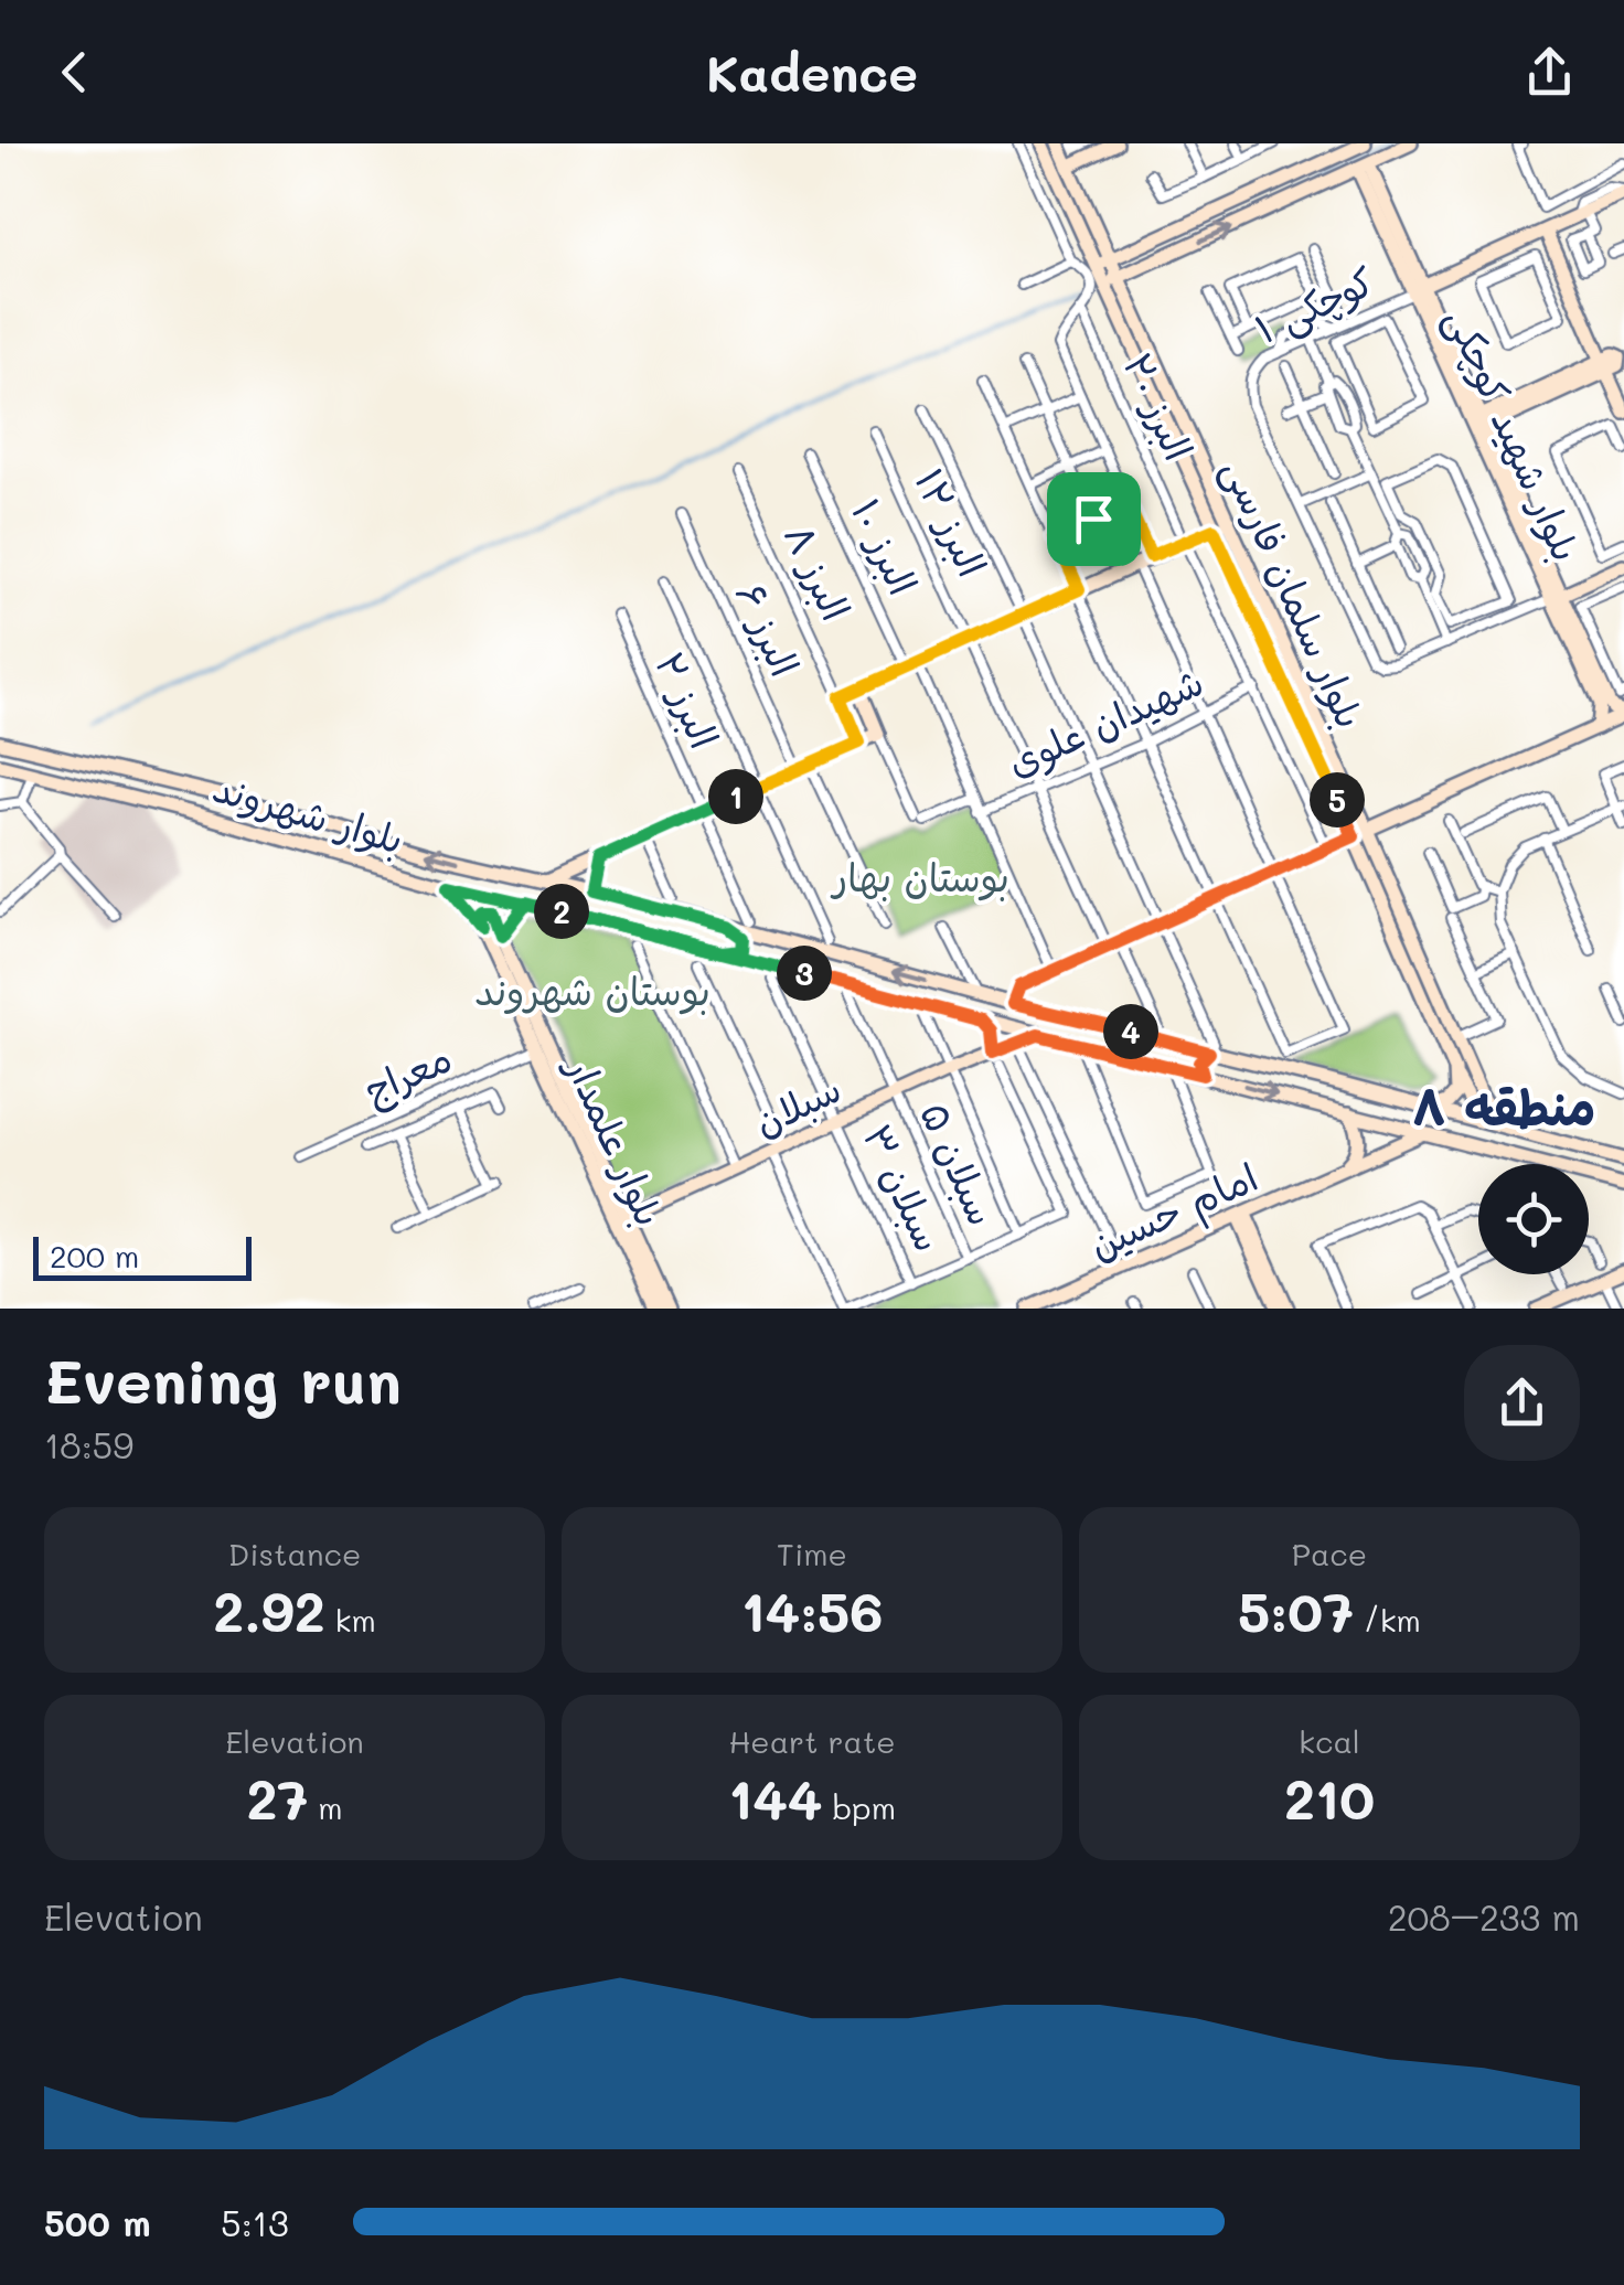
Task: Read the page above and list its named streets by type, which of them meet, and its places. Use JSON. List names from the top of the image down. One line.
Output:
{"streets":{"main road":["بلوار شهید کوچکی","بلوار سلمان فارسی","بلوار شهروند","سبلان","بلوار علمدار","امام حسین"],"street":["کوچکی ۱","البرز ۲۰","البرز ۱۲","البرز ۱۰","البرز ۸","البرز ۶","البرز ۲","شهیدان علوی","معراج","سبلان ۵","سبلان ۳"]},"crossings":[["کوچکی ۱","بلوار شهید کوچکی"],["البرز ۲۰","شهیدان علوی"],["البرز ۱۲","شهیدان علوی"],["البرز ۱۰","شهیدان علوی"],["بلوار سلمان فارسی","بلوار شهروند"],["بلوار شهروند","سبلان"],["بلوار شهروند","بلوار علمدار"],["بلوار شهروند","امام حسین"],["معراج","بلوار علمدار"],["سبلان","بلوار علمدار"],["سبلان","سبلان ۵"],["سبلان","سبلان ۳"]],"districts":["منطقه ۸"],"parks":["بوستان بهار","بوستان شهروند"],"scale_bar":"200 m","page":{"header":"Kadence","pins":["1","5","2","3","4"],"scale":"200 m","heading":["Evening run","18:59"],"stats":[["Distance","2.92 km"],["Time","14:56"],["Pace","5:07 /km"],["Elevation","27 m"],["Heart rate","144 bpm"],["kcal","210"]],"chart":["Elevation","208–233 m"],"list":[{"name":"500 m","note":"5:13"}]}}
